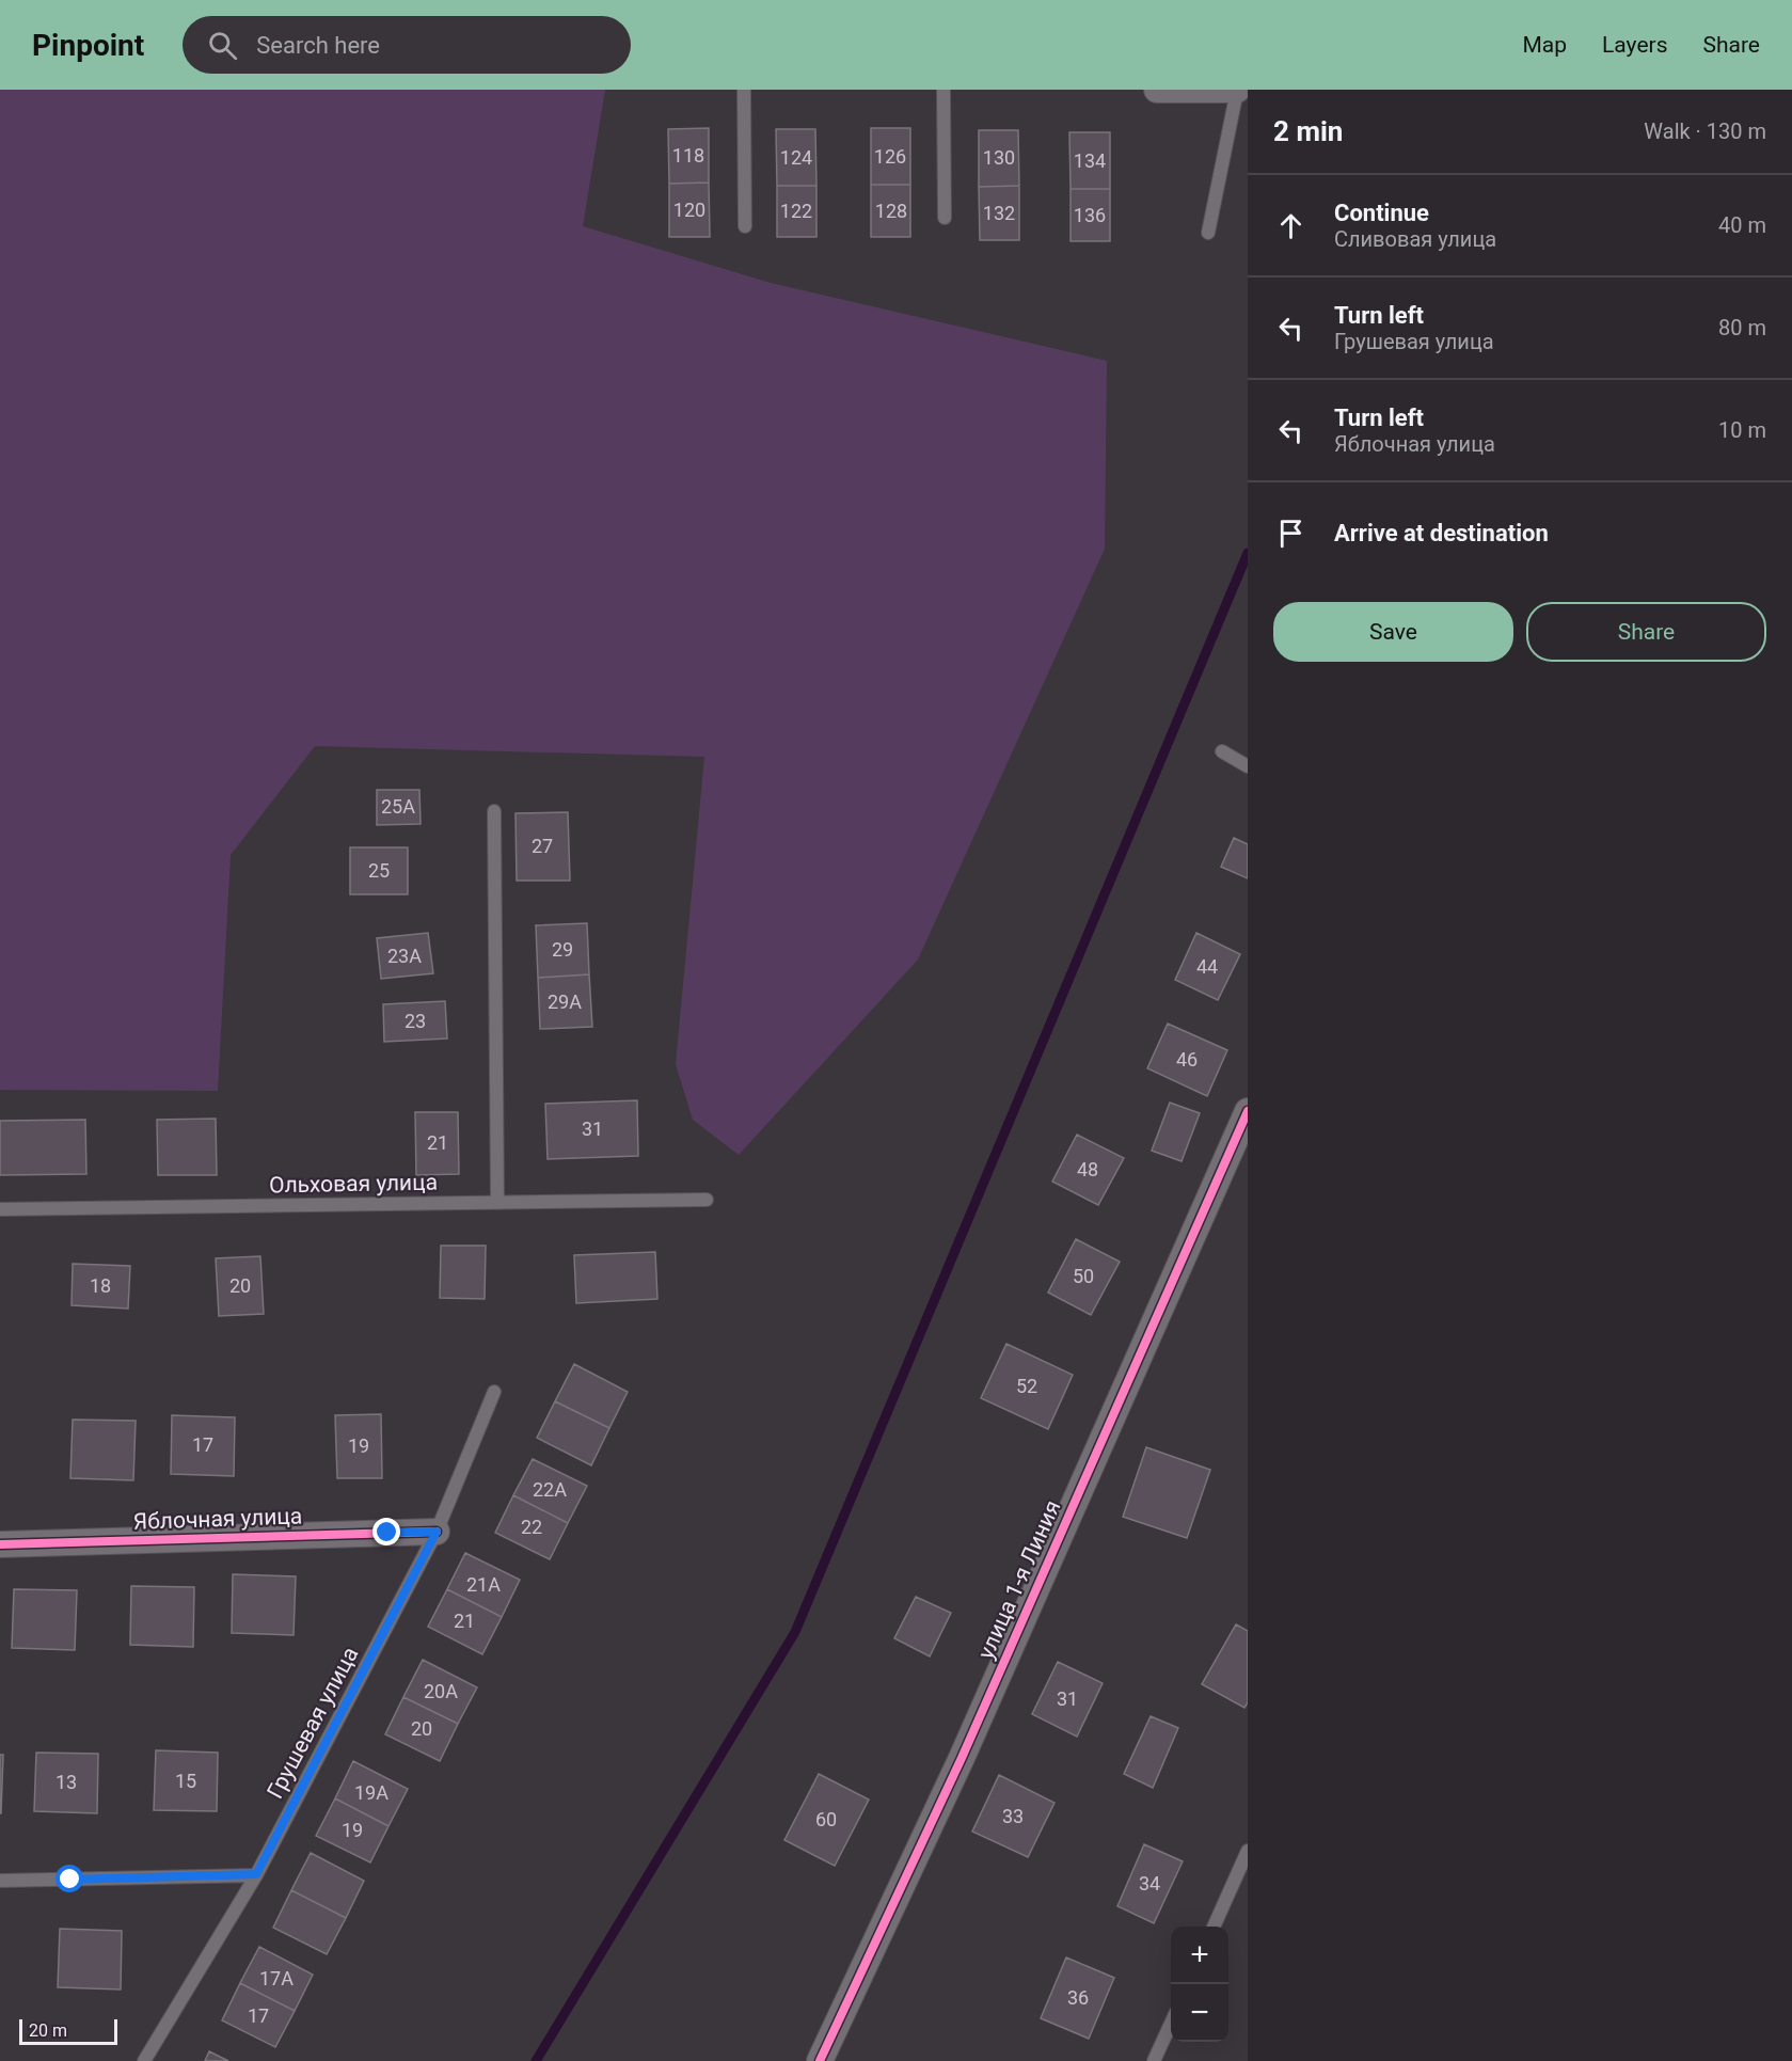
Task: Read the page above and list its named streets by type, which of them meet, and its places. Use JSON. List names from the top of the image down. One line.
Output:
{"streets":{"street":["Яблочная улица","улица 1-я Линия"],"lane":["Ольховая улица","Грушевая улица"]},"crossings":[["Яблочная улица","Грушевая улица"]],"house_numbers":["118","126","124","130","134","120","122","128","132","136","25А","27","25","29","23А","44","29А","23","46","31","21","48","50","18","20","52","17","19","22А","22","21А","21","20А","31","20","15","13","19А","33","60","19","34","17А","36","17"],"scale_bar":"20 m","page":{"header":"Pinpoint","search":"Search here","nav":["Map","Layers","Share"],"heading":["2 min","Walk · 130 m"],"list":[["Continue","Сливовая улица","40 m"],["Turn left","Грушевая улица","80 m"],["Turn left","Яблочная улица","10 m"],"Arrive at destination"],"buttons":["Save","Share"],"map_buttons":["+","−"],"scale":"20 m"}}
